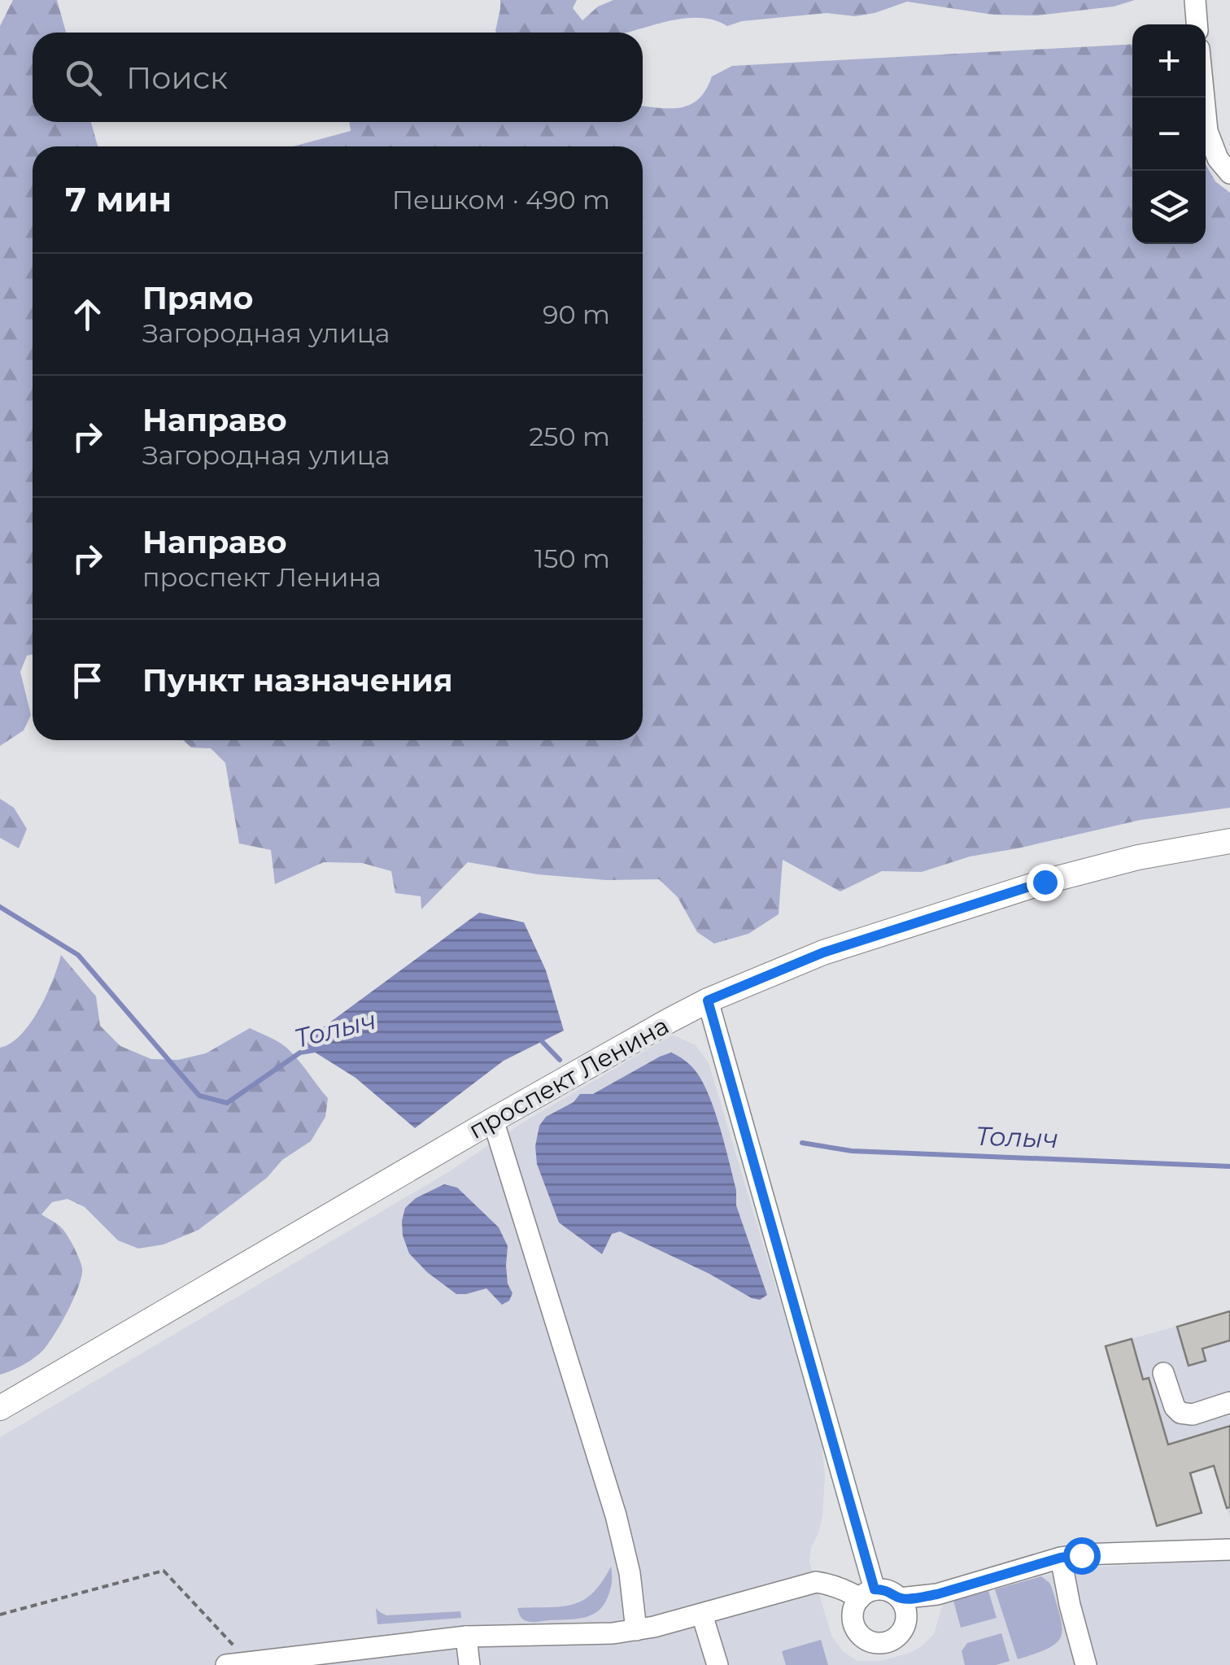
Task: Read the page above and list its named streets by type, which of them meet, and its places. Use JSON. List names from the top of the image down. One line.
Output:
{"streets":{"main road":["проспект Ленина"]},"water":["Толыч"],"page":{"map_buttons":["+","−"],"search":"Поиск","heading":["7 мин","Пешком · 490 m"],"list":[["Прямо","Загородная улица","90 m"],["Направо","Загородная улица","250 m"],["Направо","проспект Ленина","150 m"],"Пункт назначения"]}}
